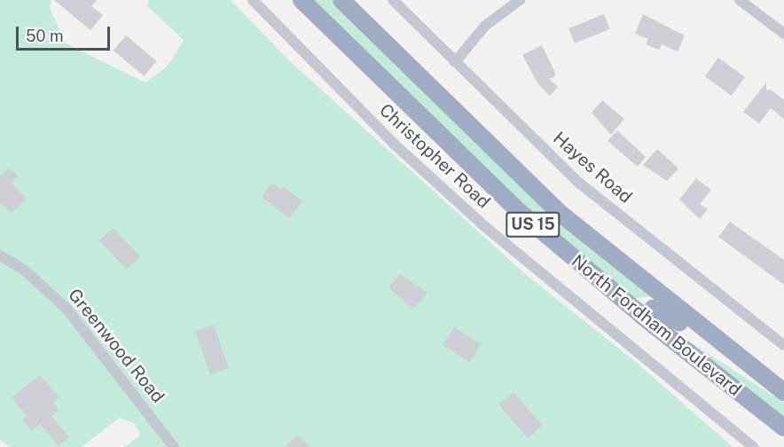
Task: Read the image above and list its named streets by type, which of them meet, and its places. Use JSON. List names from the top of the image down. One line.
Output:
{"streets":{"highway":["US 15","North Fordham Boulevard"],"street":["Christopher Road","Hayes Road","Greenwood Road"]},"scale_bar":"50 m"}
